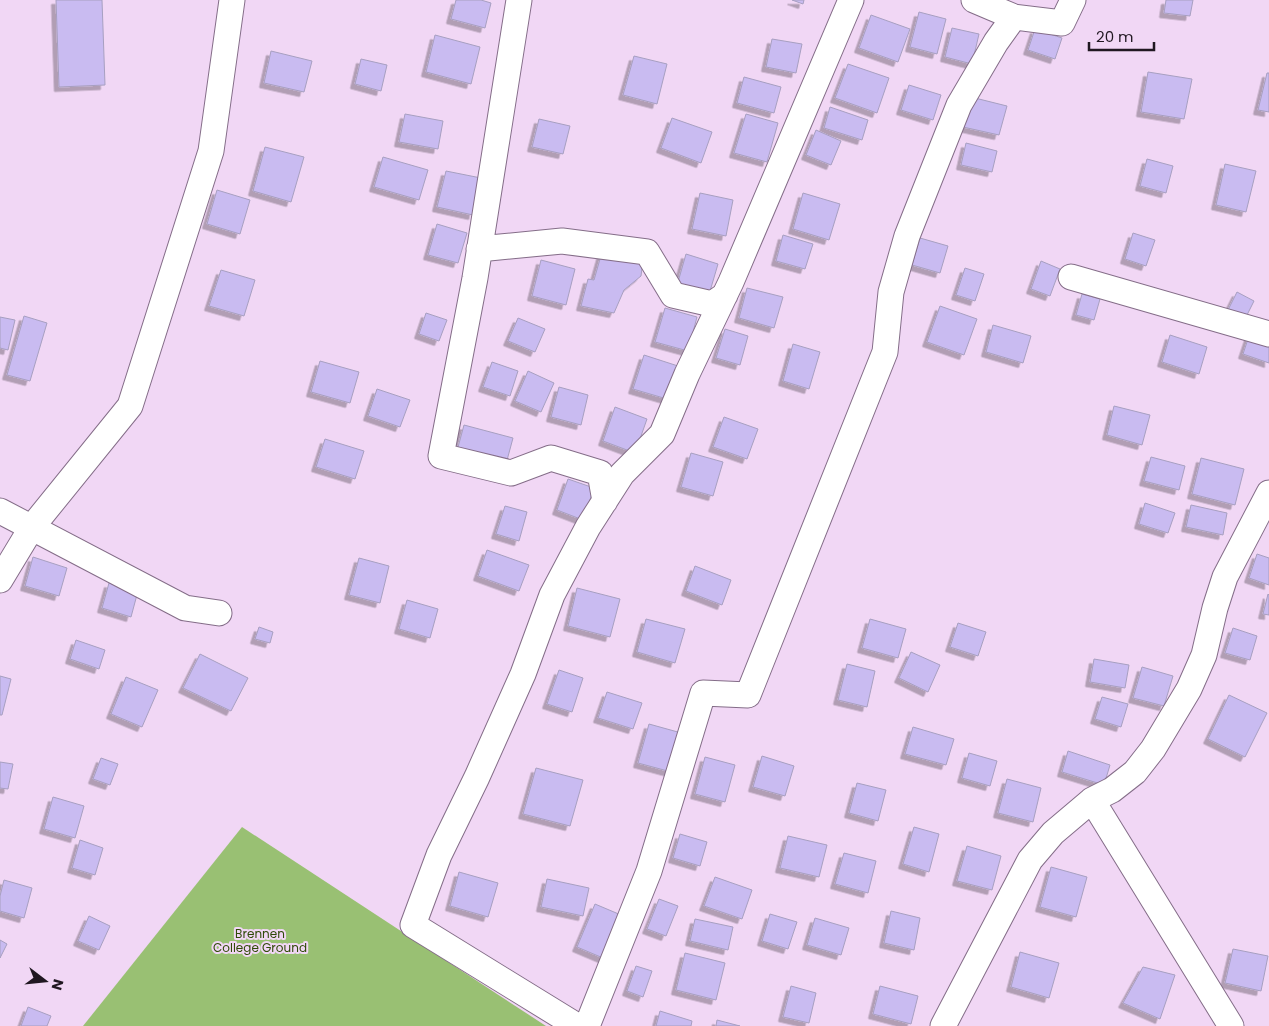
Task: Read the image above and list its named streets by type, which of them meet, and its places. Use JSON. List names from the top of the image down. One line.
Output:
{"parks":["Brennen College Ground"],"scale_bar":"20 m","north":"right"}
